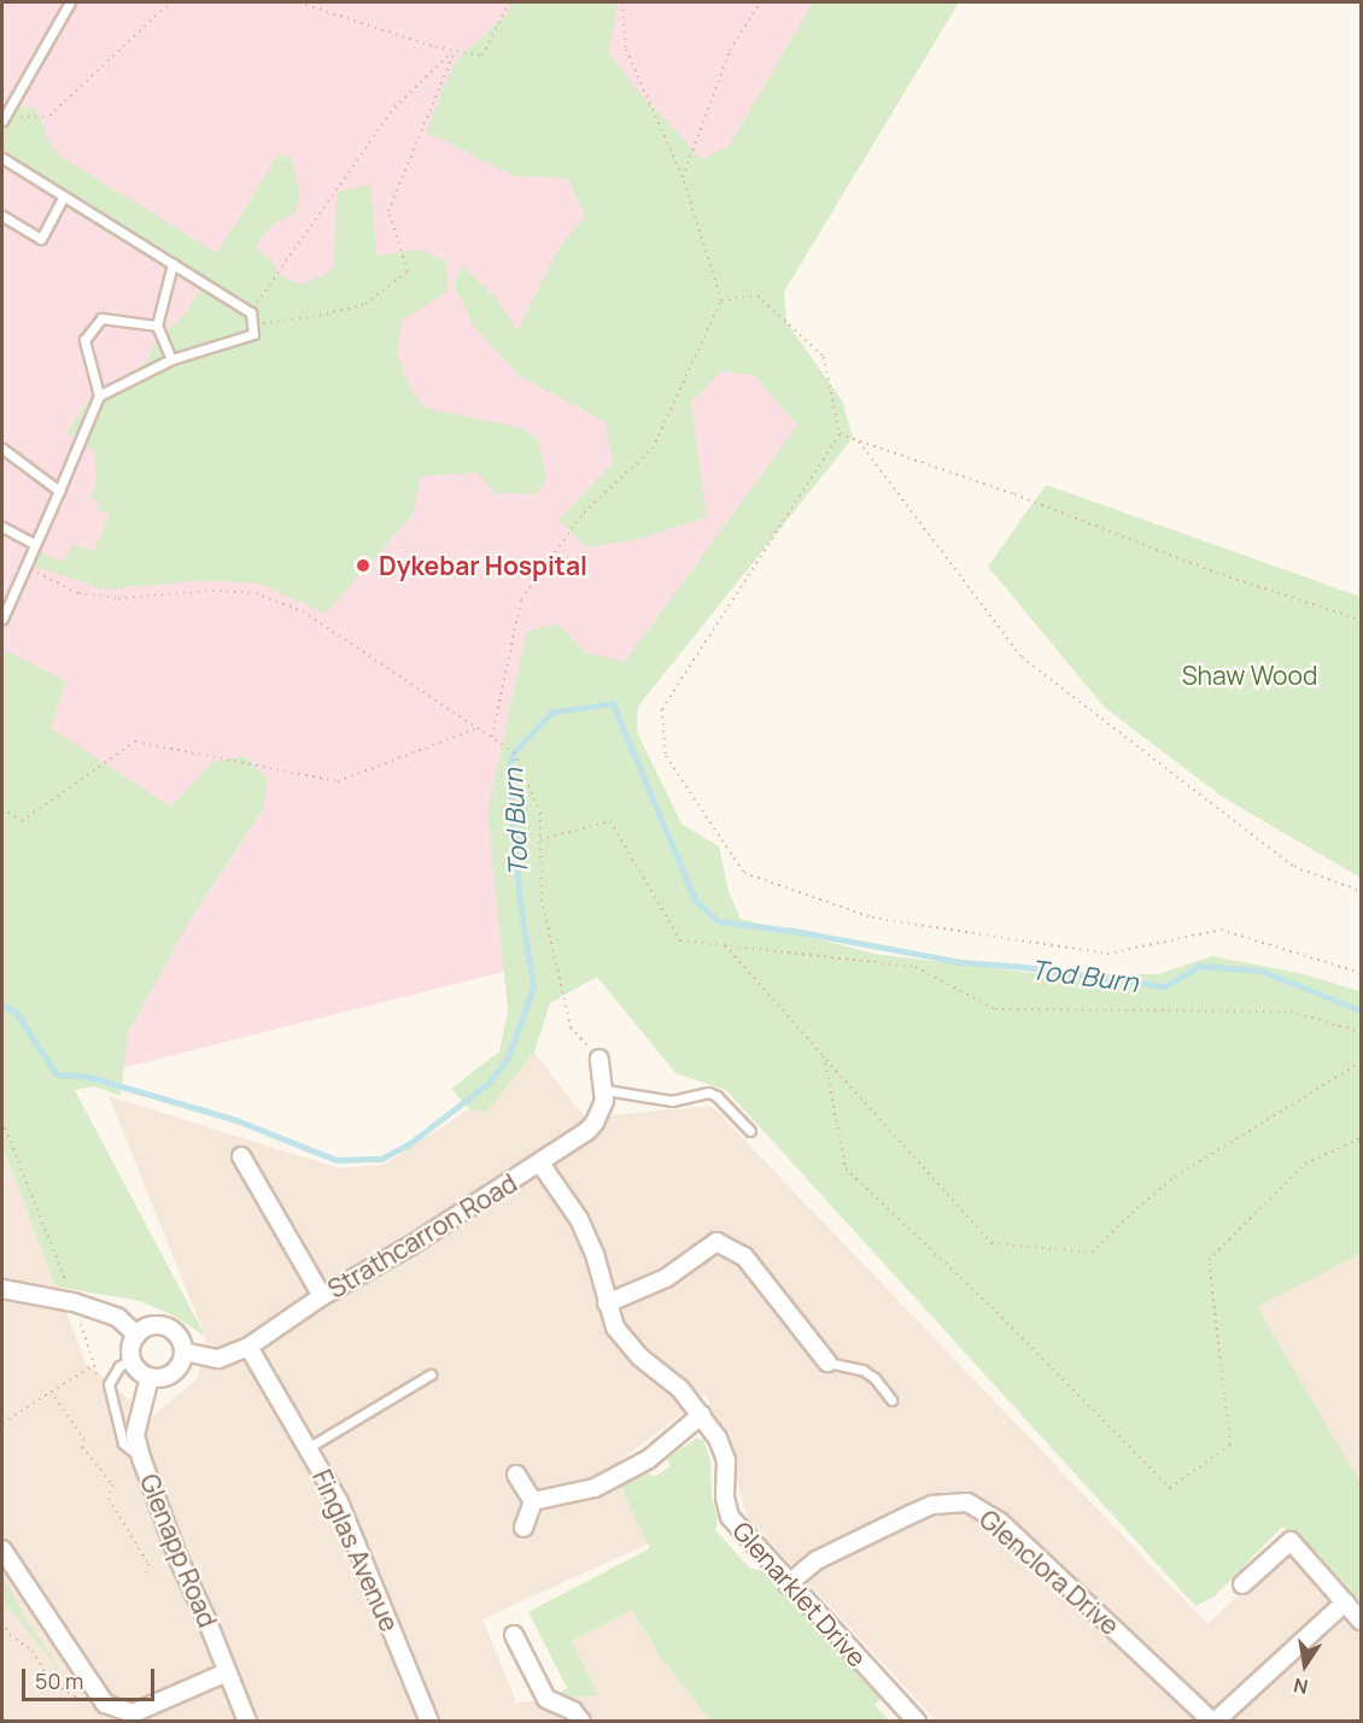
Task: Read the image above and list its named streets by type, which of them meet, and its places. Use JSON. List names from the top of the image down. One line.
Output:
{"streets":{"street":["Strathcarron Road","Glenapp Road","Finglas Avenue","Glenclora Drive","Glenarklet Drive"]},"crossings":[["Strathcarron Road","Glenapp Road"],["Strathcarron Road","Finglas Avenue"],["Strathcarron Road","Glenarklet Drive"],["Glenclora Drive","Glenarklet Drive"]],"water":["Tod Burn"],"parks":["Shaw Wood"],"places":["Dykebar Hospital"],"scale_bar":"50 m","north":"bottom"}
